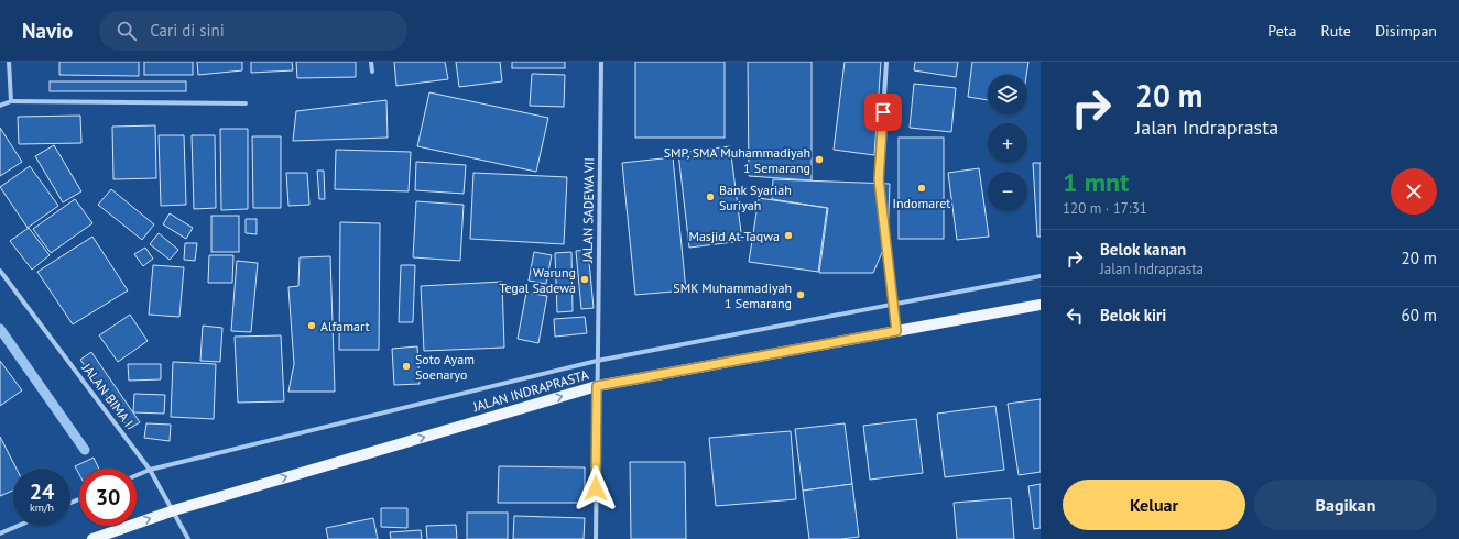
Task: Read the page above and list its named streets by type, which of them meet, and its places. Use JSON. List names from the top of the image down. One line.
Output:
{"streets":{"main road":["JALAN INDRAPRASTA"],"street":["JALAN SADEWA VII","JALAN BIMA I"]},"crossings":[["JALAN SADEWA VII","JALAN INDRAPRASTA"],["JALAN INDRAPRASTA","JALAN BIMA I"]],"one_way":["JALAN INDRAPRASTA"],"places":["SMP, SMA Muhammadiyah 1 Semarang","Indomaret","Bank Syariah Suriyah","Masjid At-Taqwa","Warung Tegal Sadewa","SMK Muhammadiyah 1 Semarang","Alfamart","Soto Ayam Soenaryo"],"page":{"header":"Navio","search":"Cari di sini","nav":["Peta","Rute","Disimpan"],"turn":["20 m","Jalan Indraprasta"],"map_buttons":["+","−"],"heading":["1 mnt","120 m · 17:31"],"list":[{"name":"Belok kanan","note":"Jalan Indraprasta","value":"20 m"},{"name":"Belok kiri","value":"60 m"}],"speed":"24 km/h","limit":"30","buttons":["Keluar","Bagikan"]}}
